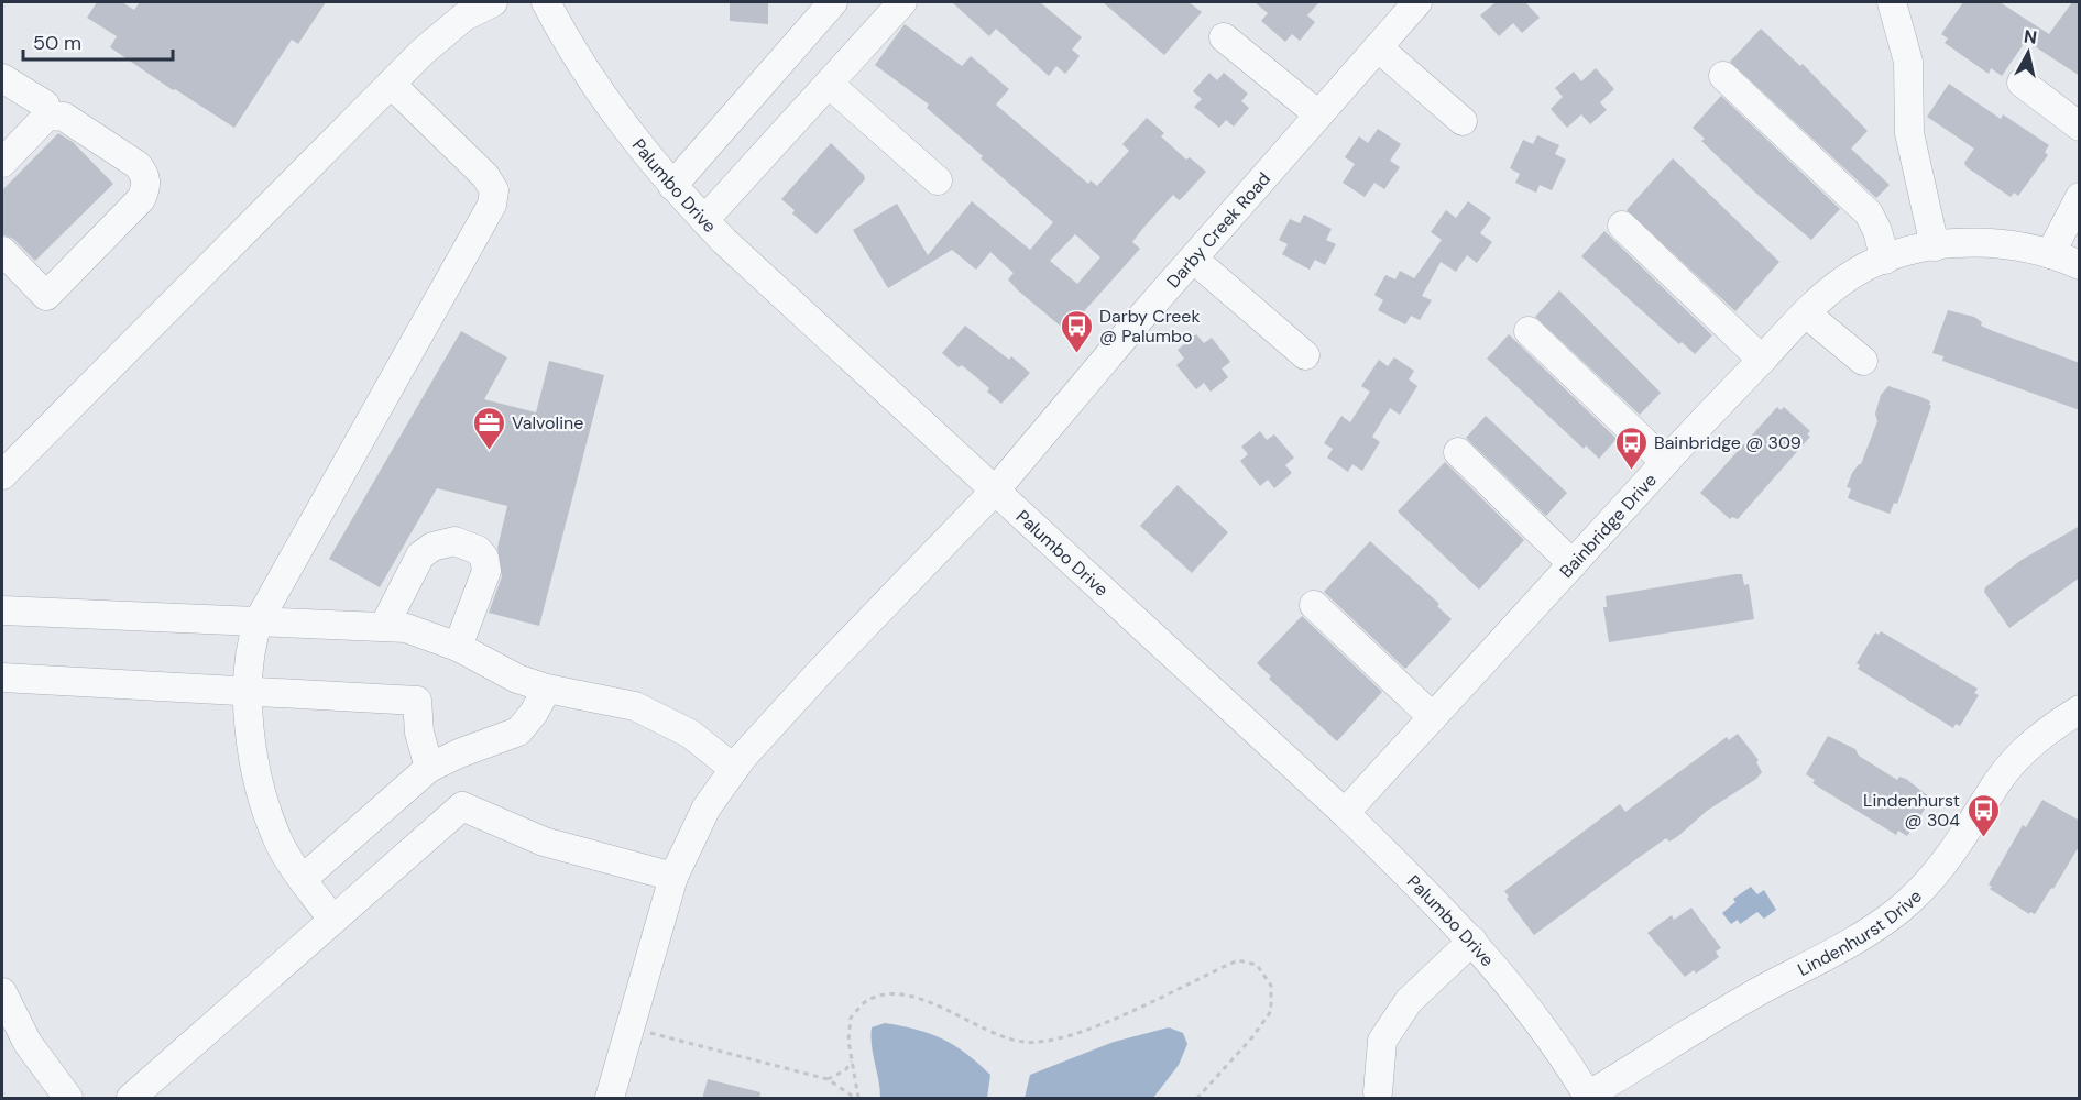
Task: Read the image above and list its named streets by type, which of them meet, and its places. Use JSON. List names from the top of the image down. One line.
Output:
{"streets":{"street":["Palumbo Drive","Darby Creek Road","Bainbridge Drive","Lindenhurst Drive"]},"crossings":[["Palumbo Drive","Darby Creek Road"],["Palumbo Drive","Bainbridge Drive"],["Palumbo Drive","Lindenhurst Drive"]],"places":{"bus stop":["Darby Creek @ Palumbo","Bainbridge @ 309","Lindenhurst @ 304"],"office":["Valvoline"]},"scale_bar":"50 m","north":"top"}
